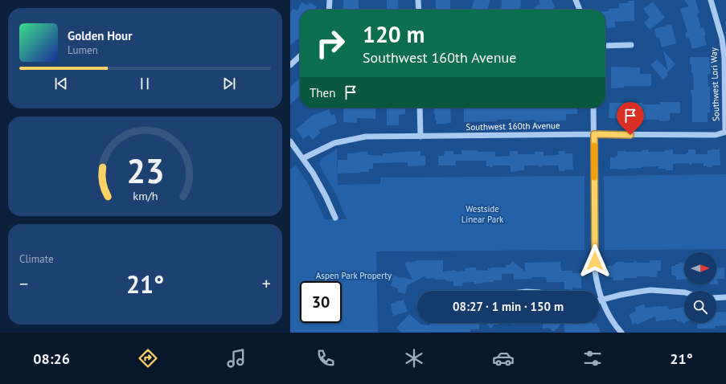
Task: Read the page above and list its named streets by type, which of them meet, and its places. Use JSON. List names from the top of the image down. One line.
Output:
{"streets":{"street":["Southwest Lori Way","Southwest 160th Avenue"]},"crossings":[["Southwest Lori Way","Southwest 160th Avenue"]],"parks":["Westside Linear Park","Aspen Park Property"],"north":"right","page":{"turn":["120 m","Southwest 160th Avenue"],"song":["Golden Hour","Lumen"],"then":"Then","tile":"Climate","heat":["−","21°","+"],"limit":"30","trip":"08:27 · 1 min · 150 m","tabs":["08:26","21°"],"gauge":["23","km/h"]}}
